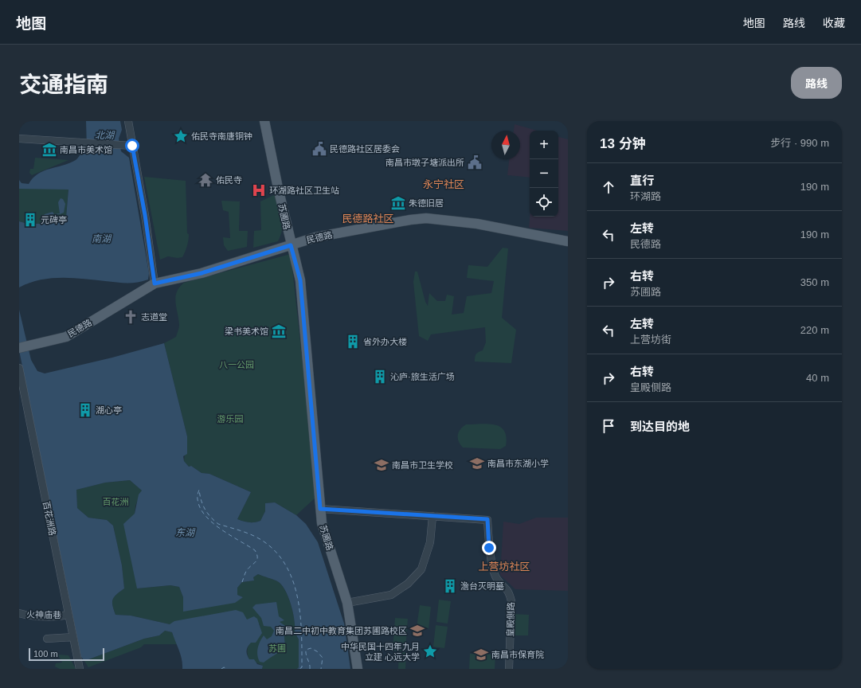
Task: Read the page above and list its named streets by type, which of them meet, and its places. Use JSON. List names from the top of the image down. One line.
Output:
{"streets":{"main road":["苏圃路","民德路"],"street":["百花洲路","火神庙巷","皇殿侧路"]},"crossings":[["苏圃路","民德路"],["百花洲路","火神庙巷"]],"districts":["永宁社区","民德路社区","上营坊社区"],"water":["北湖","南湖","东湖"],"parks":["八一公园","游乐园","百花洲","苏圃"],"places":{"place":["佑民寺南唐铜钟","中华民国十四年九月 立建 心远大学"],"public building":["民德路社区居委会","南昌市墩子塘派出所"],"museum":["南昌市美术馆","朱德旧居","梁书美术馆"],"temple":["佑民寺"],"hospital":["环湖路社区卫生站"],"building":["元碑亭","省外办大楼","沁庐·旅生活广场","湖心亭","澹台灭明墓"],"church":["志道堂"],"school or university":["南昌市东湖小学","南昌市卫生学校","南昌二中初中教育集团苏圃路校区","南昌市保育院"]},"scale_bar":"100 m","north":"top","page":{"header":"地图","nav":["地图","路线","收藏"],"title":"交通指南","buttons":"路线","heading":["13 分钟","步行 · 990 m"],"map_buttons":["+","−"],"list":[["直行","环湖路","190 m"],["左转","民德路","190 m"],["右转","苏圃路","350 m"],["左转","上营坊街","220 m"],["右转","皇殿侧路","40 m"],"到达目的地"],"scale":"100 m"}}
